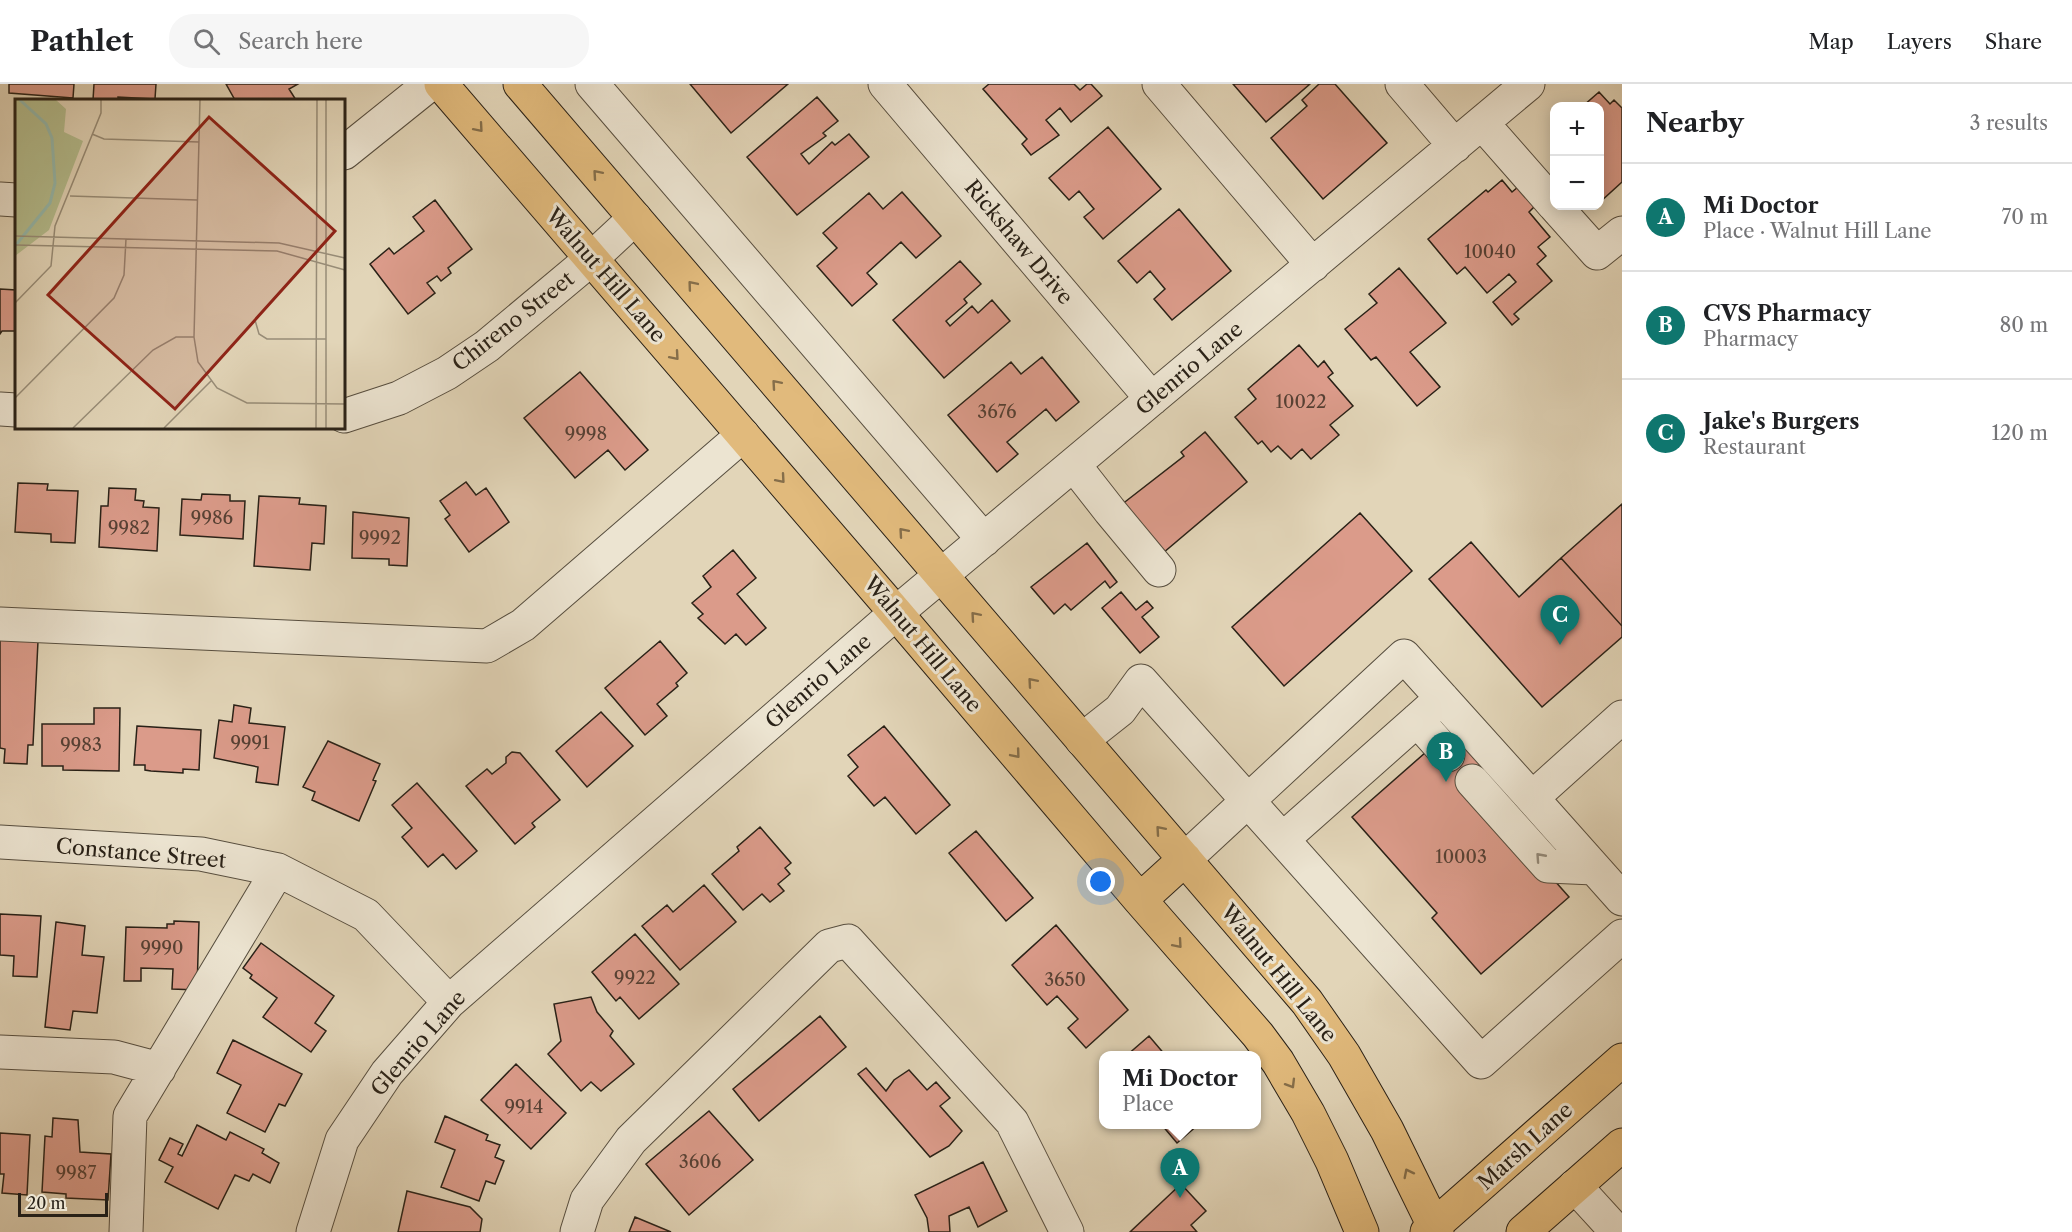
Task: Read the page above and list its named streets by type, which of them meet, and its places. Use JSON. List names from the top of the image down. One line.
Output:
{"streets":{"main road":["Walnut Hill Lane","Marsh Lane"],"street":["Rickshaw Drive","Chireno Street","Glenrio Lane","Constance Street"]},"crossings":[["Rickshaw Drive","Glenrio Lane"],["Walnut Hill Lane","Chireno Street"],["Walnut Hill Lane","Glenrio Lane"],["Walnut Hill Lane","Marsh Lane"],["Glenrio Lane","Constance Street"]],"house_numbers":["10040","10022","3676","9998","9986","9982","9992","9991","9983","10003","9990","9922","3650","9914","3606","9987"],"scale_bar":"20 m","page":{"header":"Pathlet","search":"Search here","nav":["Map","Layers","Share"],"heading":["Nearby","3 results"],"map_buttons":["+","−"],"list":[{"mark":"A","name":"Mi Doctor","note":"Place · Walnut Hill Lane","value":"70 m"},{"mark":"B","name":"CVS Pharmacy","note":"Pharmacy","value":"80 m"},{"mark":"C","name":"Jake's Burgers","note":"Restaurant","value":"120 m"}],"pins":["C","B","A"],"popup":["Mi Doctor","Place"],"scale":"20 m"}}
